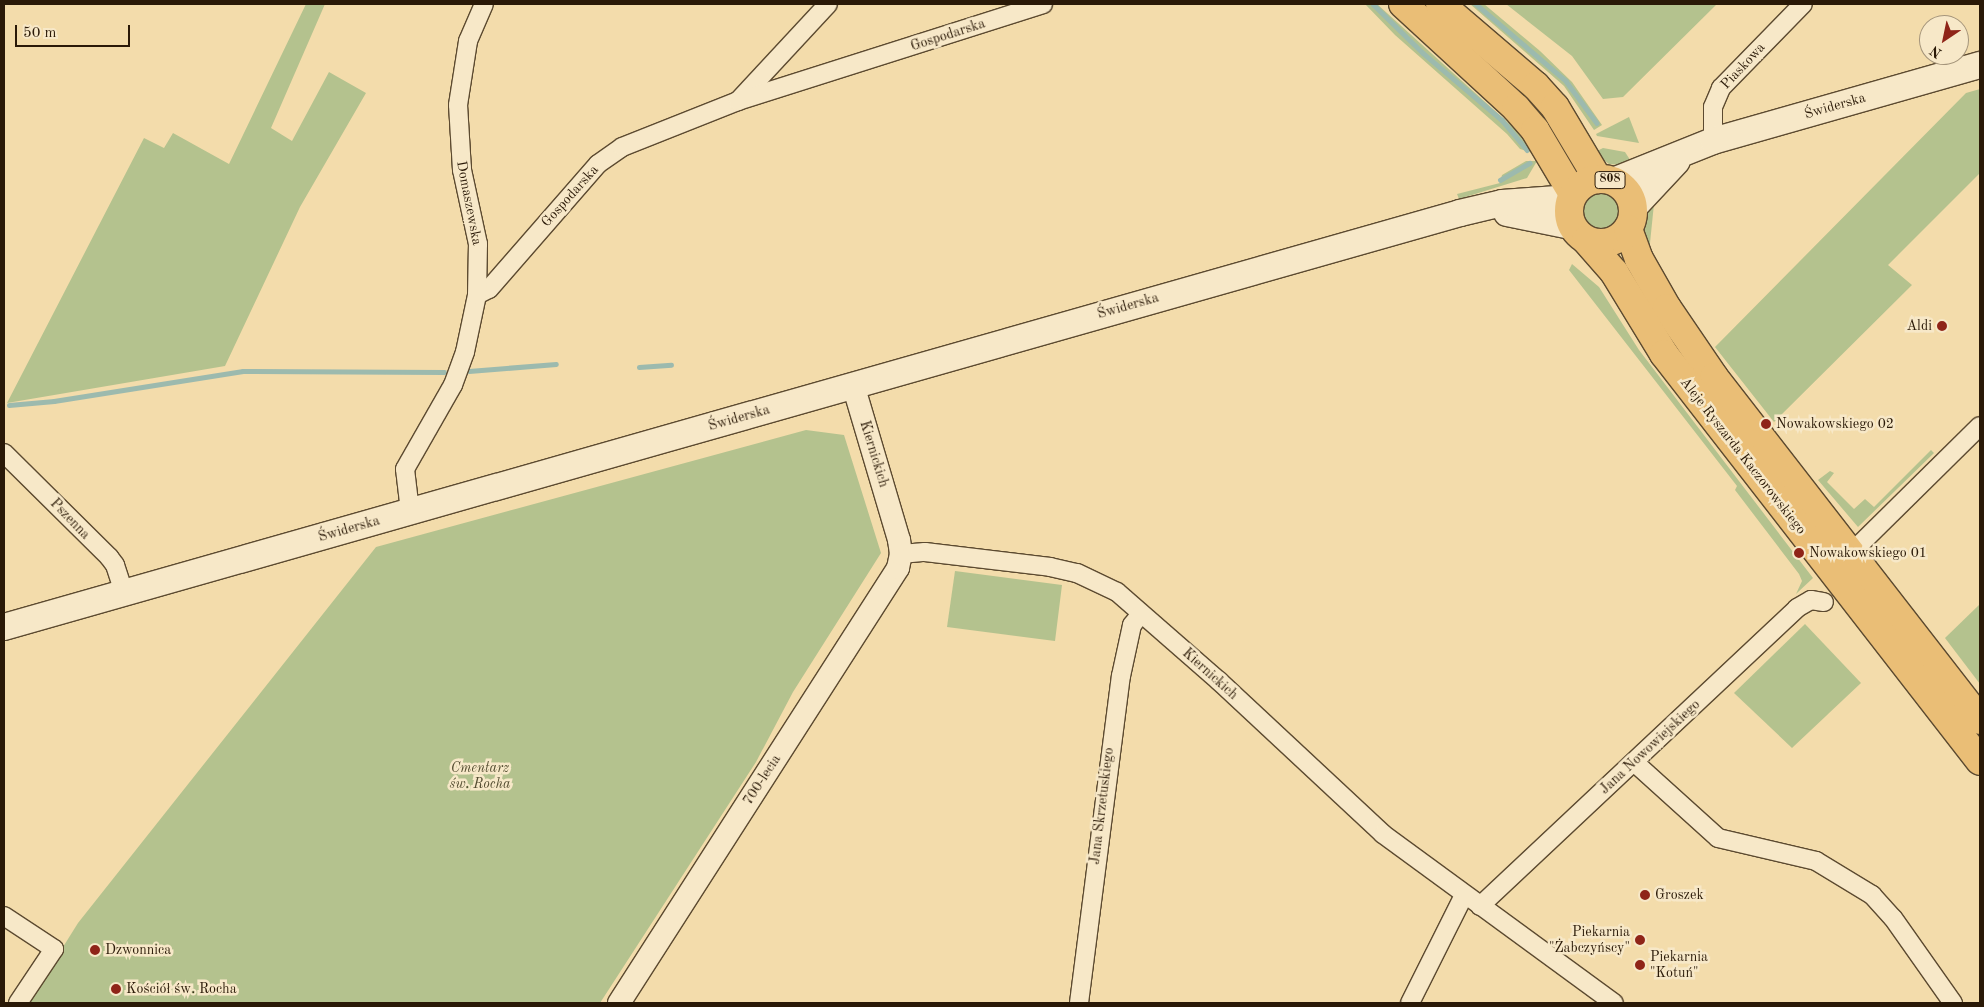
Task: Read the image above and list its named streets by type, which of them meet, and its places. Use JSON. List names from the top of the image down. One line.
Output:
{"streets":{"main road":["Świderska","808","Aleje Ryszarda Kaczorowskiego"],"street":["Gospodarska","Piaskowa","Domaszewska","Kiernickich","Pszenna","Jana Nowowiejskiego","700-lecia","Jana Skrzetuskiego"]},"crossings":[["Gospodarska","Domaszewska"],["Piaskowa","Świderska"],["Świderska","808"],["Świderska","Domaszewska"],["Świderska","Kiernickich"],["Świderska","Aleje Ryszarda Kaczorowskiego"],["Świderska","Pszenna"],["808","Aleje Ryszarda Kaczorowskiego"],["Kiernickich","Jana Nowowiejskiego"],["Kiernickich","700-lecia"],["Kiernickich","Jana Skrzetuskiego"]],"parks":["Cmentarz św. Rocha"],"places":["Aldi","Nowakowskiego 02","Nowakowskiego 01","Groszek","Piekarnia \"Żabczyńscy\"","Dzwonnica","Piekarnia \"Kotuń\"","Kościół św. Rocha"],"scale_bar":"50 m","north":"bottom left"}
